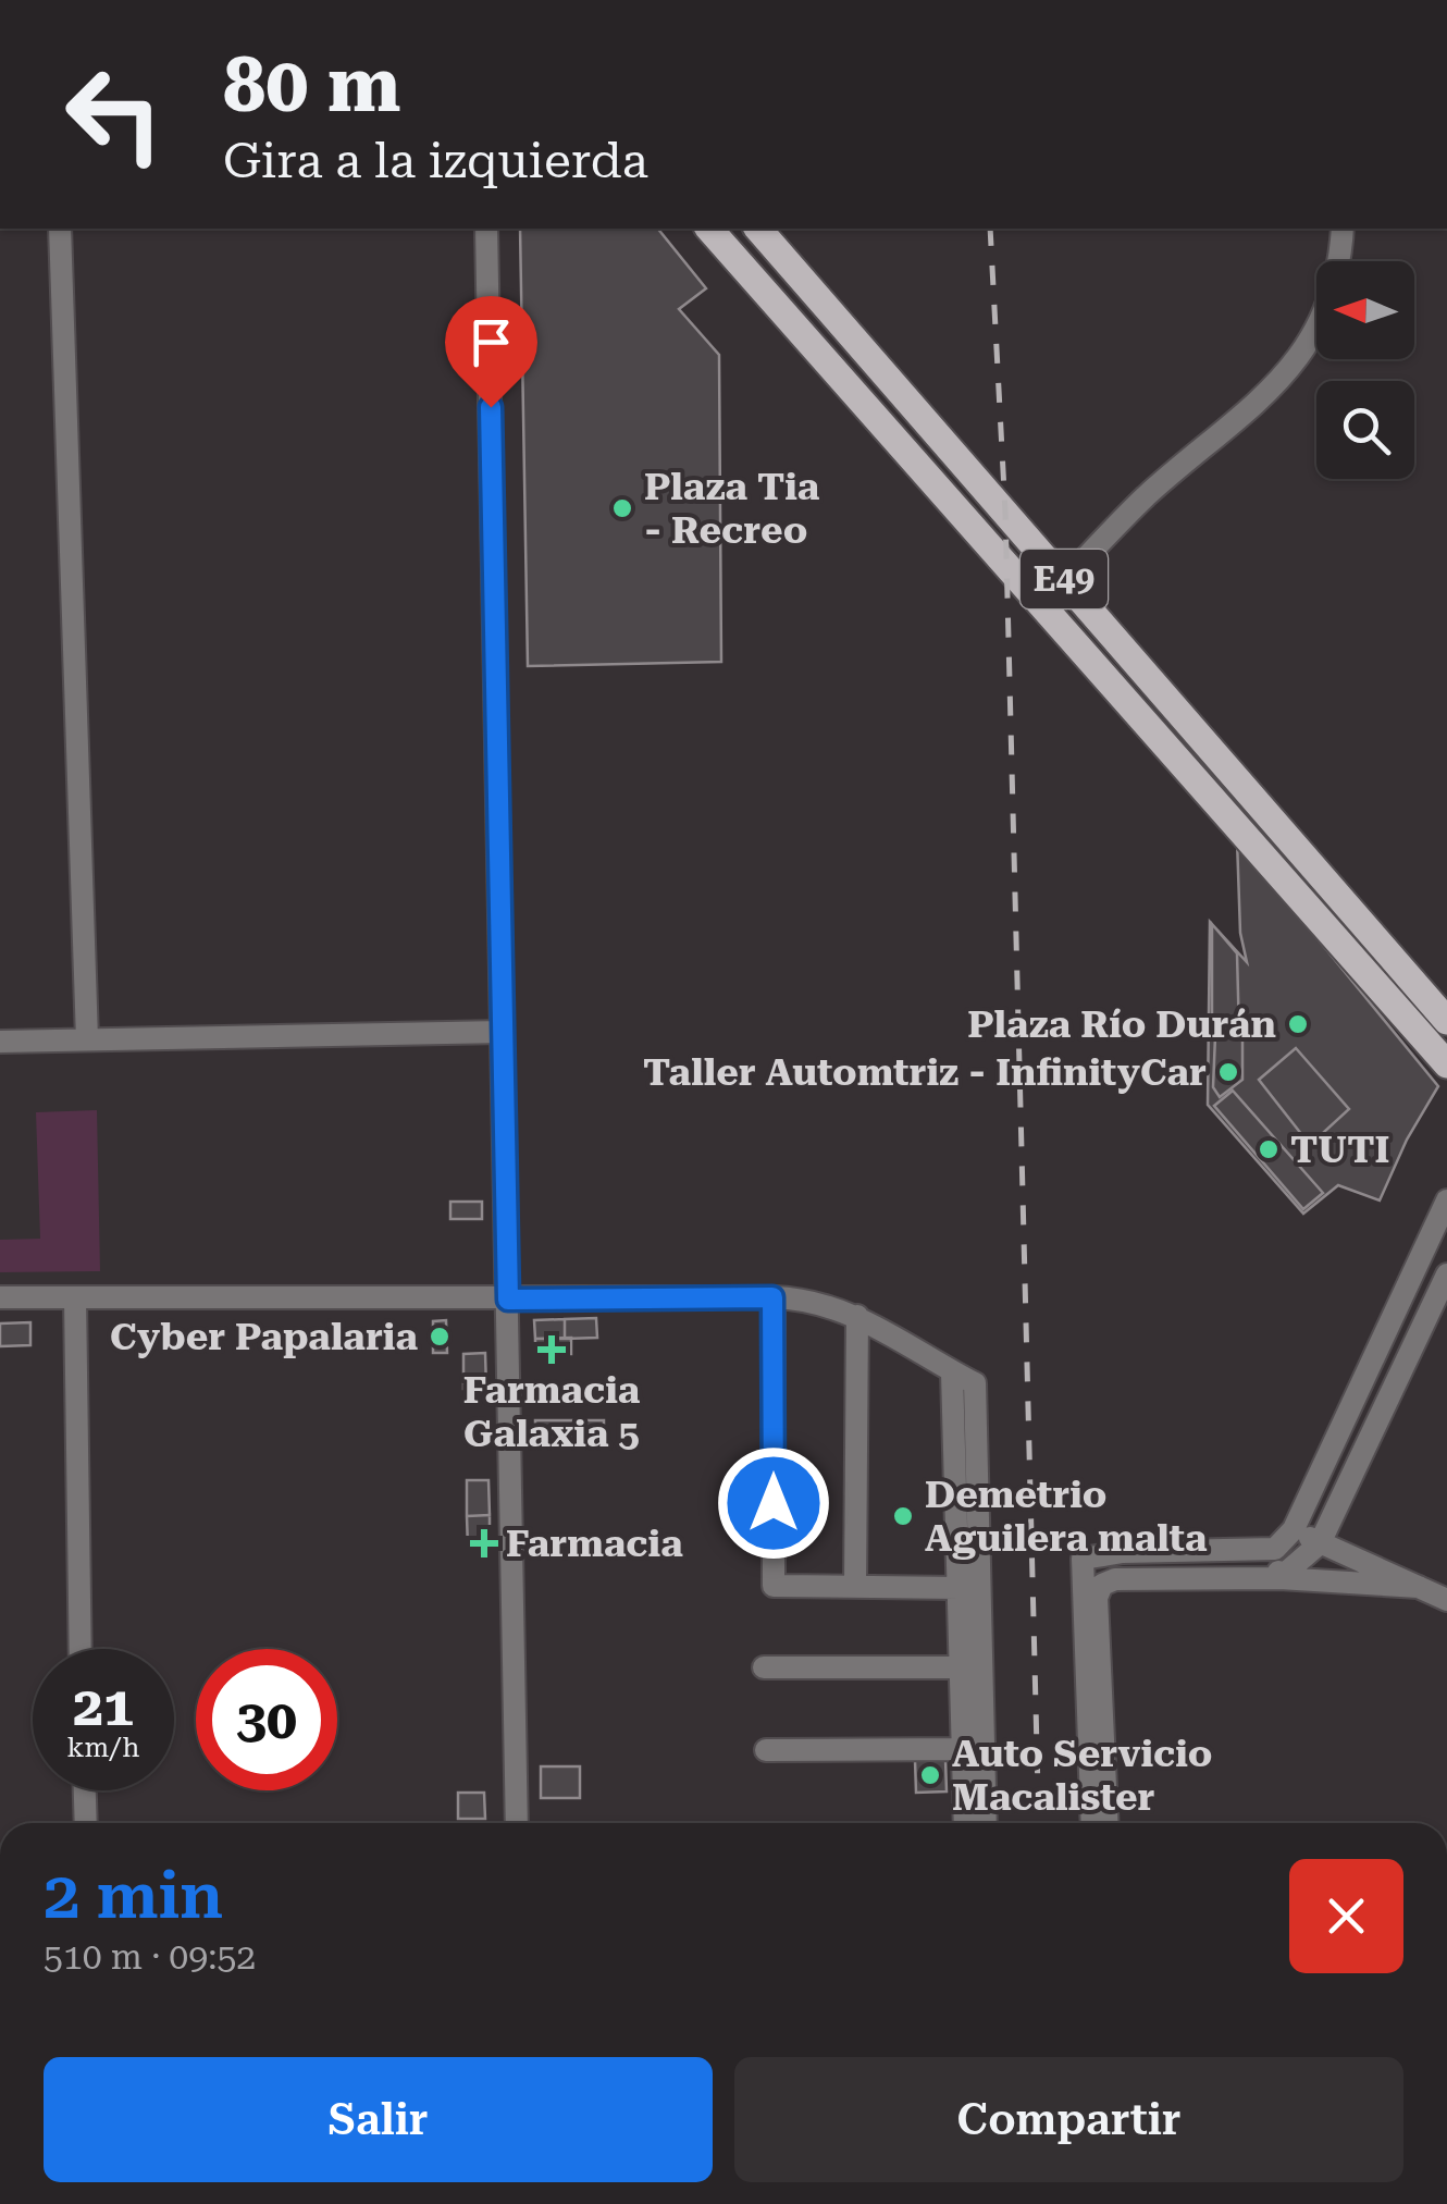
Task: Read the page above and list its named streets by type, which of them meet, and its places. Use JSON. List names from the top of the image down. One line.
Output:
{"streets":{"main road":["E49"]},"places":{"other":["Plaza Tia - Recreo","Plaza Río Durán","Taller Automtriz - InfinityCar","TUTI","Cyber Papalaria","Demetrio Aguilera malta","Auto Servicio Macalister"],"health":["Farmacia Galaxia 5","Farmacia"]},"north":"left","page":{"turn":["80 m","Gira a la izquierda"],"speed":"21 km/h","limit":"30","heading":["2 min","510 m · 09:52"],"buttons":["Salir","Compartir"]}}
